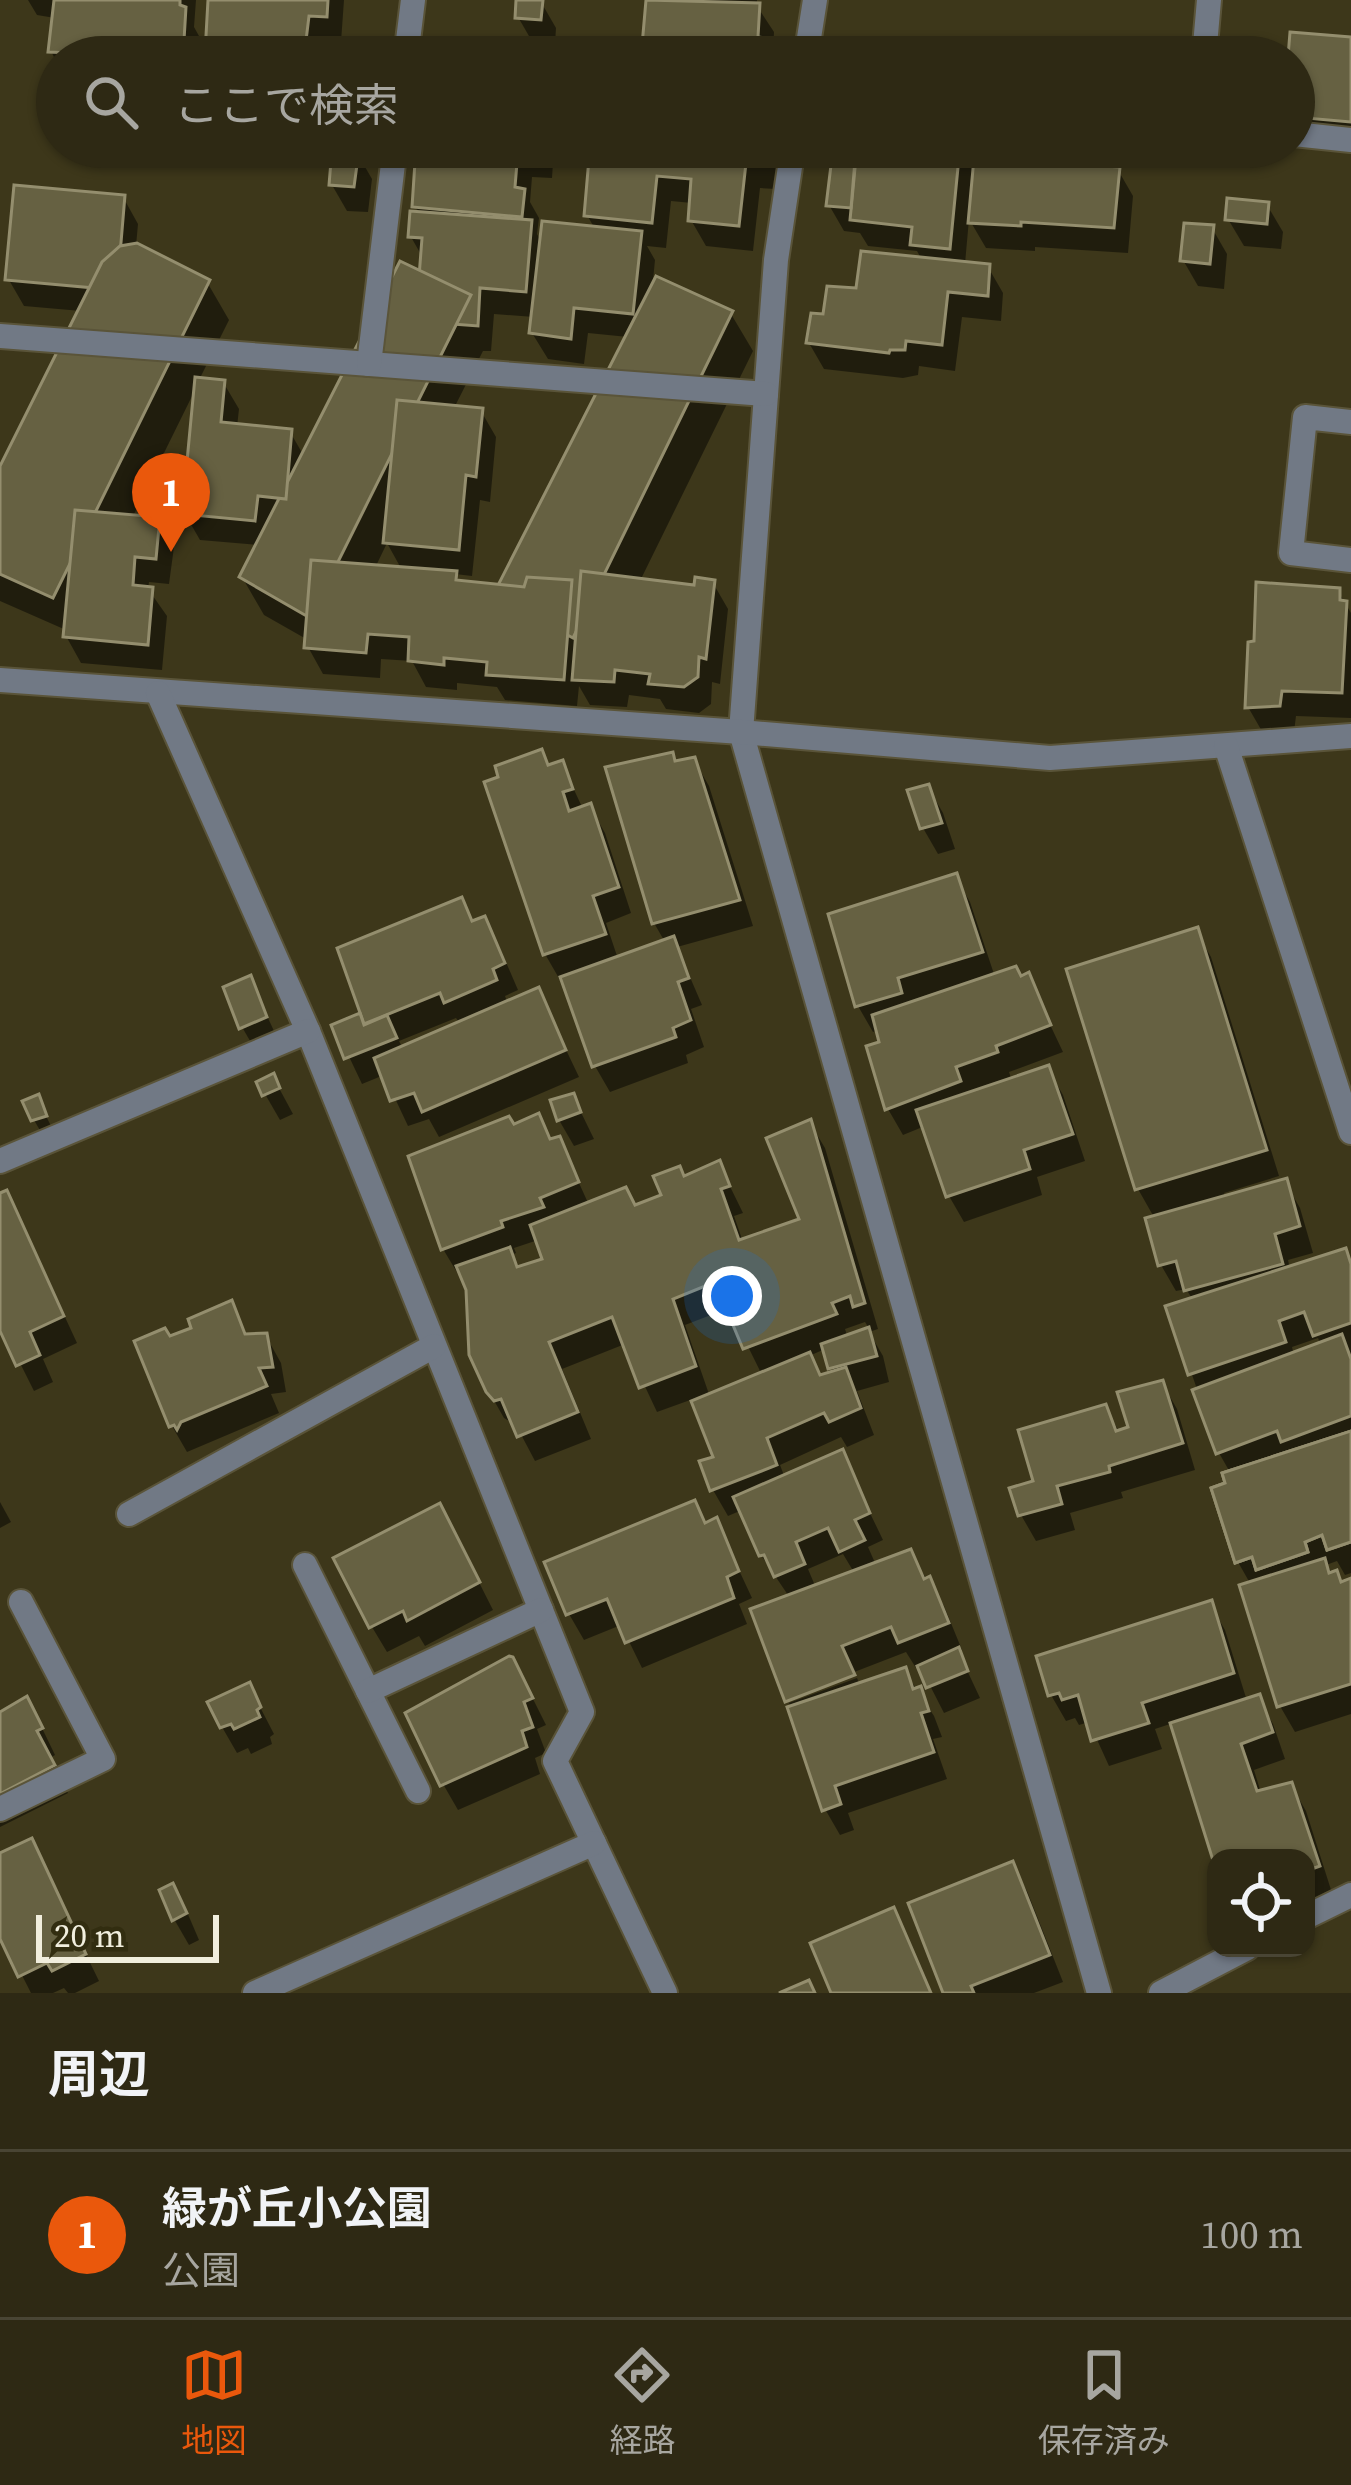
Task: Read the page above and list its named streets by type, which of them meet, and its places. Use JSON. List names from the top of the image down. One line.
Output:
{"scale_bar":"20 m","page":{"search":"ここで検索","pins":"1","scale":"20 m","heading":"周辺","list":[{"mark":"1","name":"緑が丘小公園","note":"公園","value":"100 m"}],"nav":["地図","経路","保存済み"]}}
